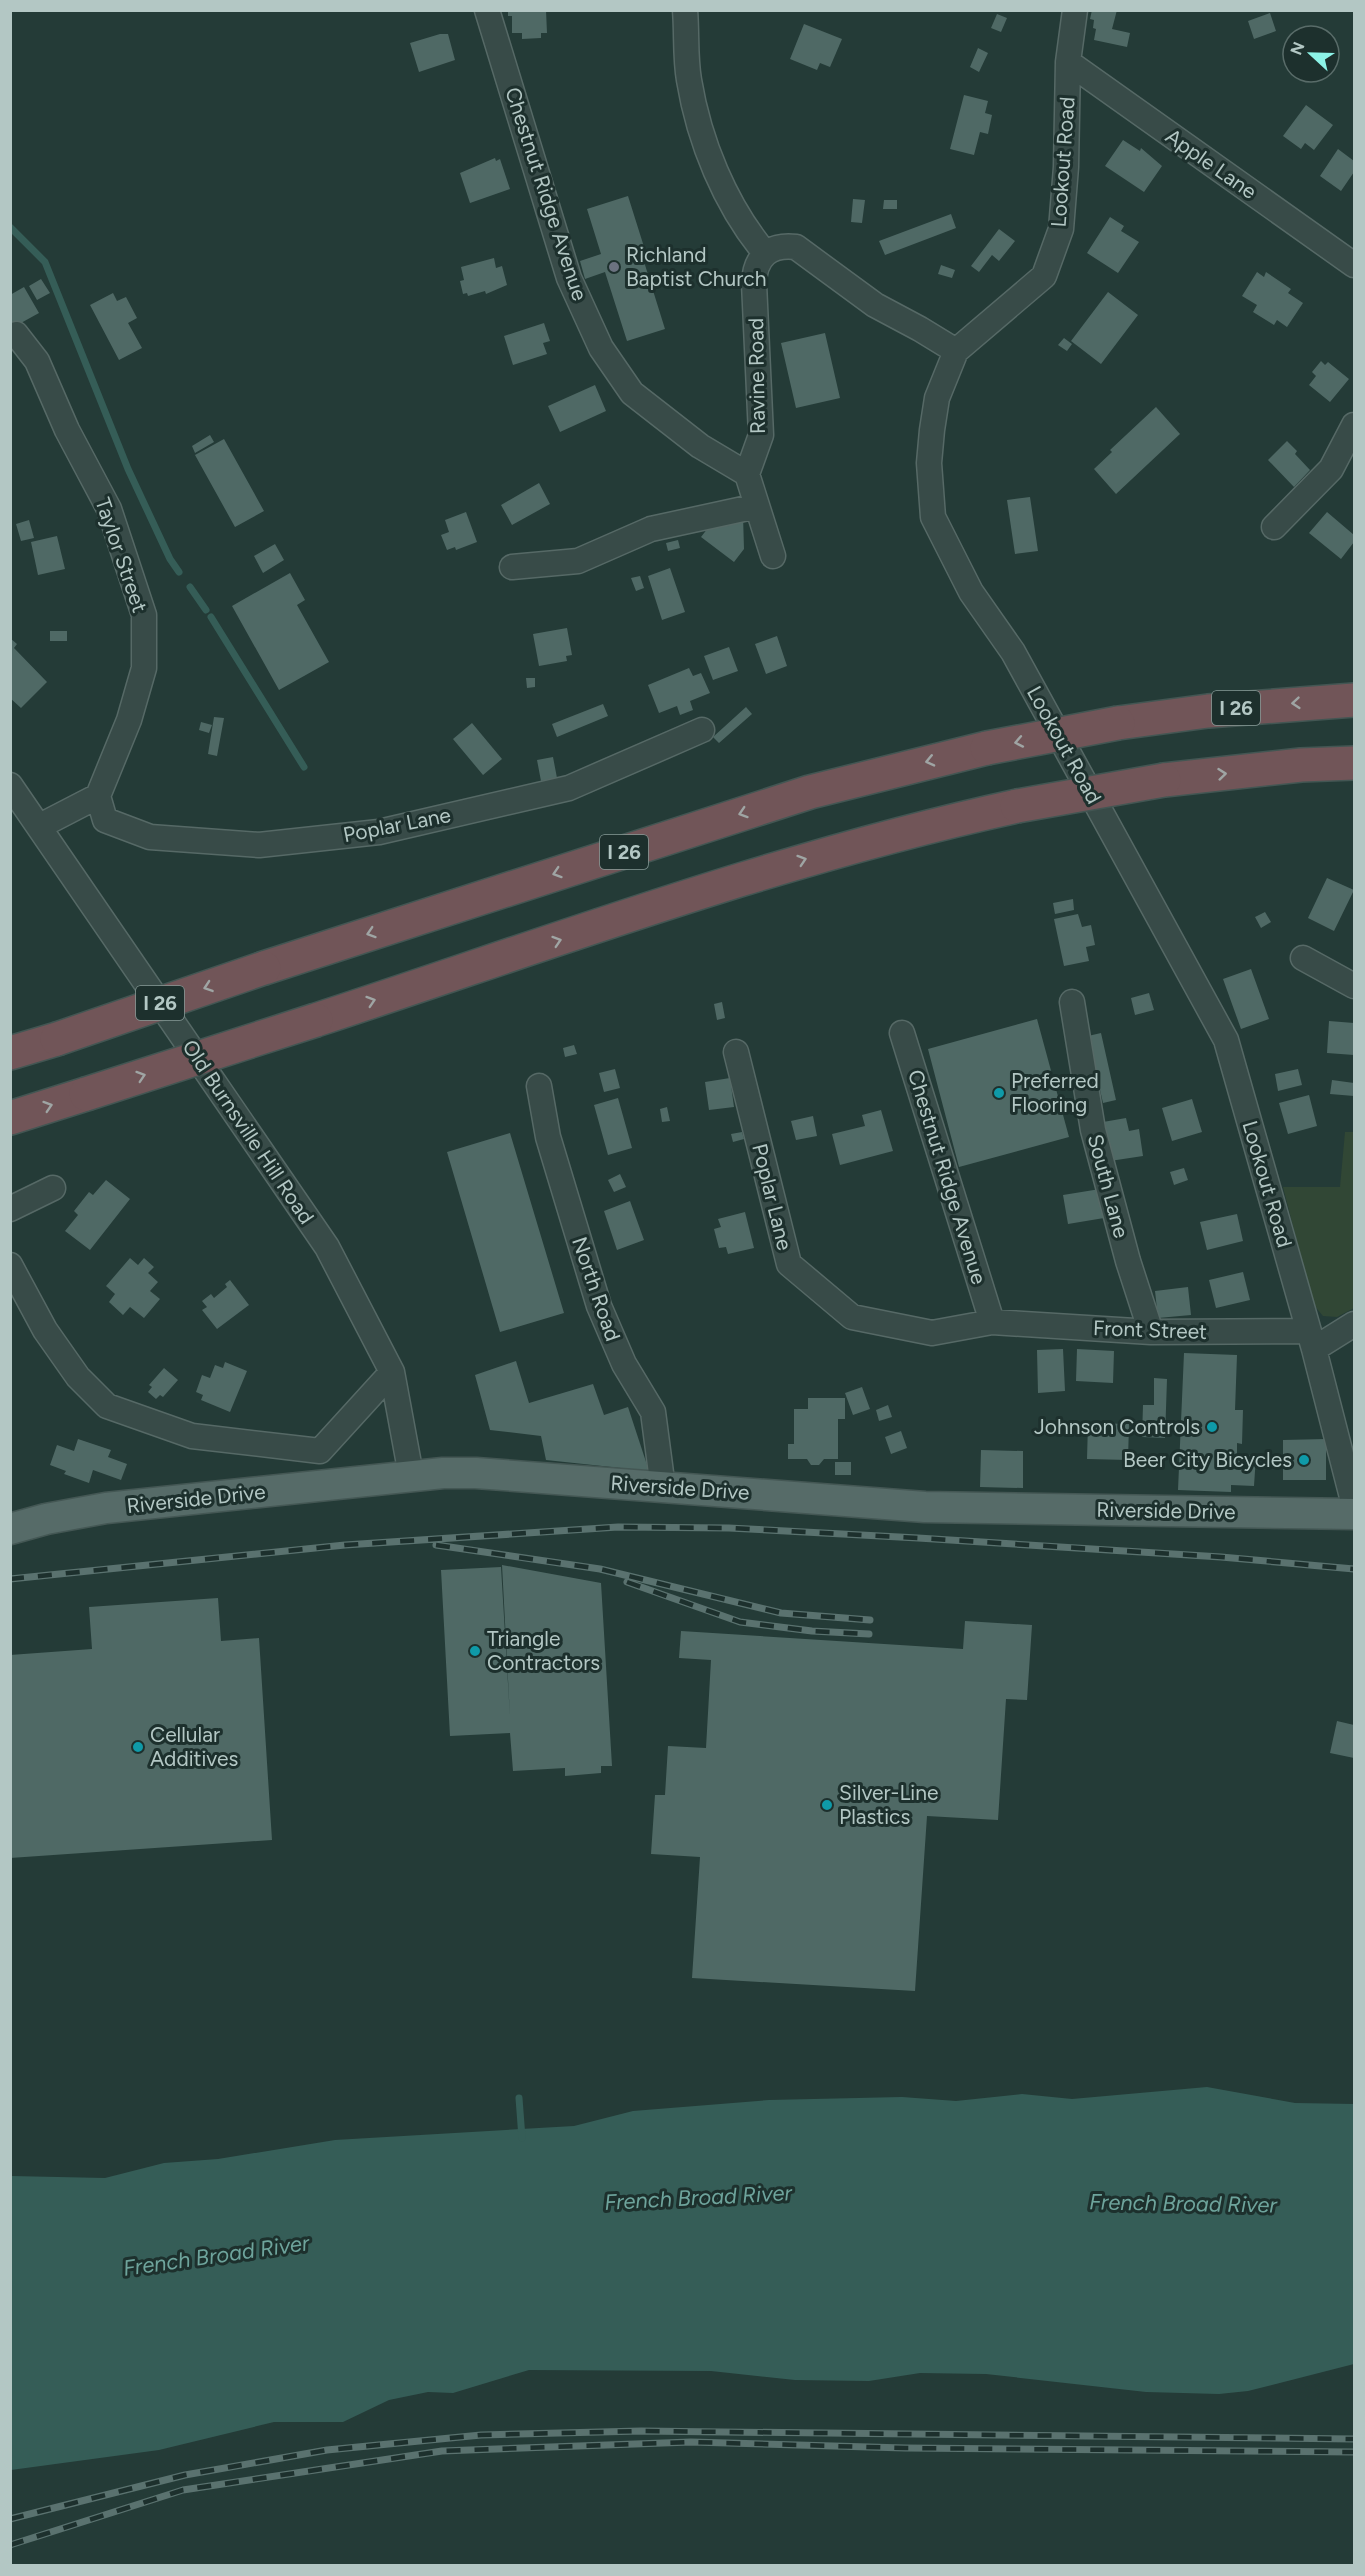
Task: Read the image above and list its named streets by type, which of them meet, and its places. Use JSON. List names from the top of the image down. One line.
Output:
{"streets":{"highway":["I 26"],"main road":["Riverside Drive"],"street":["Lookout Road","Apple Lane","Chestnut Ridge Avenue","Ravine Road","Taylor Street","Poplar Lane","Old Burnsville Hill Road","South Lane","North Road","Front Street"]},"crossings":[["Lookout Road","Apple Lane"],["Lookout Road","Front Street"],["Chestnut Ridge Avenue","Ravine Road"],["Chestnut Ridge Avenue","Poplar Lane"],["Chestnut Ridge Avenue","Front Street"],["Taylor Street","Poplar Lane"],["Poplar Lane","Front Street"],["Old Burnsville Hill Road","Riverside Drive"],["South Lane","Front Street"],["North Road","Riverside Drive"]],"water":["French Broad River"],"places":["Richland Baptist Church","Preferred Flooring","Johnson Controls","Beer City Bicycles","Triangle Contractors","Cellular Additives","Silver-Line Plastics"],"north":"left"}
